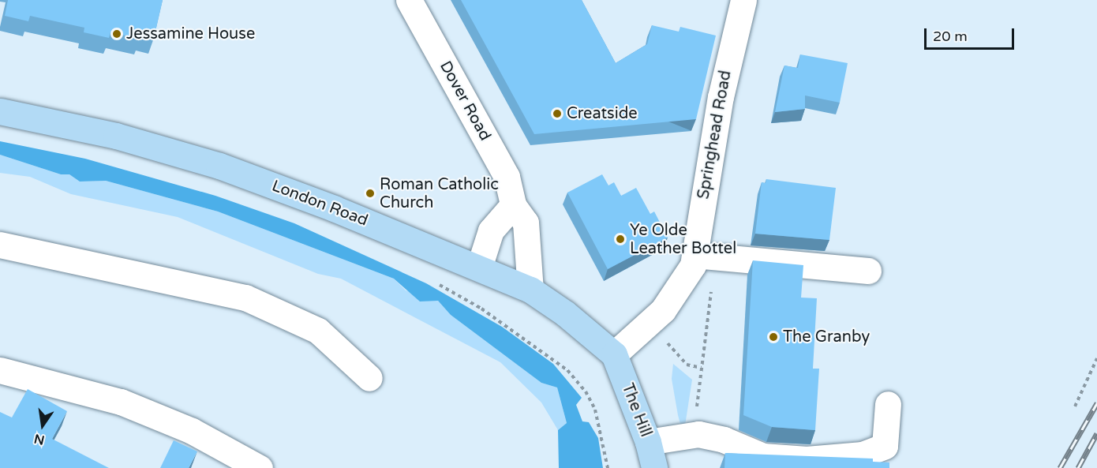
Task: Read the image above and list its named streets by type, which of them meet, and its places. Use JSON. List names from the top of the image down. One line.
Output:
{"streets":{"main road":["London Road","The Hill"],"street":["Dover Road","Springhead Road"]},"crossings":[["Dover Road","London Road"],["Springhead Road","London Road"],["Springhead Road","The Hill"],["London Road","The Hill"]],"places":["Jessamine House","Creatside","Roman Catholic Church","Ye Olde Leather Bottel","The Granby"],"scale_bar":"20 m","north":"bottom"}
